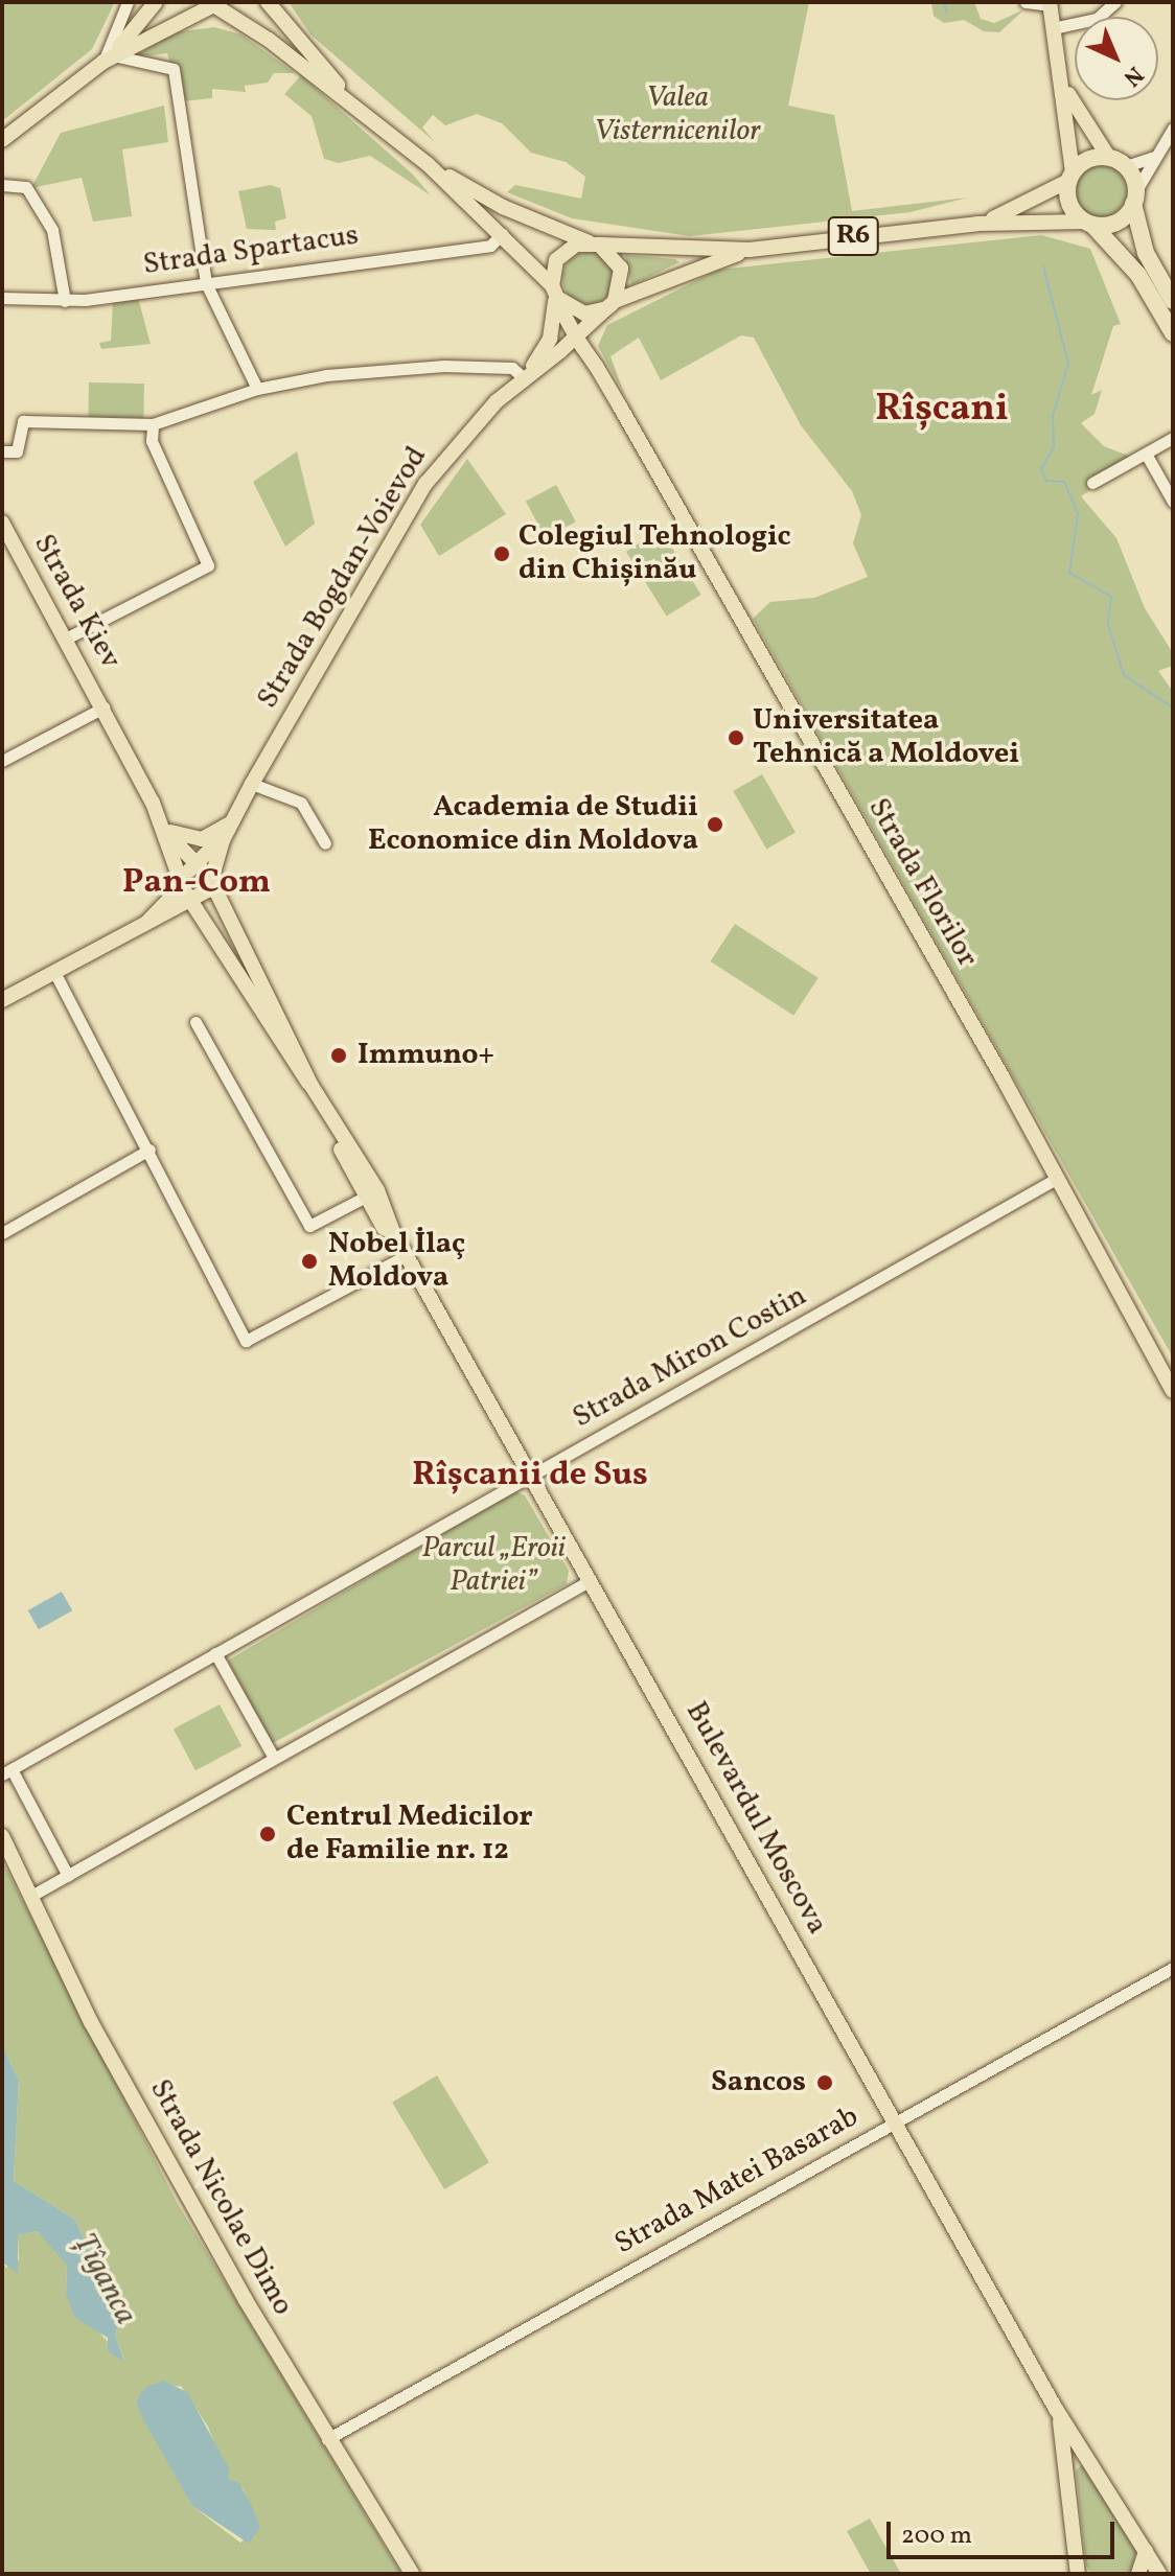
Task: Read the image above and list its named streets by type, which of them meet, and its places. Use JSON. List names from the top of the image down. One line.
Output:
{"streets":{"highway":["R6"],"main road":["Strada Bogdan-Voievod","Strada Kiev","Strada Florilor","Bulevardul Moscova","Strada Nicolae Dimo"],"street":["Strada Spartacus","Strada Miron Costin","Strada Matei Basarab"]},"crossings":[["R6","Strada Bogdan-Voievod"],["R6","Strada Florilor"],["Strada Bogdan-Voievod","Strada Kiev"],["Strada Bogdan-Voievod","Strada Florilor"],["Strada Bogdan-Voievod","Bulevardul Moscova"],["Strada Kiev","Bulevardul Moscova"],["Strada Florilor","Strada Miron Costin"],["Strada Miron Costin","Bulevardul Moscova"],["Bulevardul Moscova","Strada Matei Basarab"],["Strada Matei Basarab","Strada Nicolae Dimo"]],"districts":["Rîșcani","Pan-Com","Rîșcanii de Sus"],"water":["Țîganca"],"parks":["Valea Visternicenilor","Parcul „Eroii Patriei”"],"places":["Colegiul Tehnologic din Chișinău","Universitatea Tehnică a Moldovei","Academia de Studii Economice din Moldova","Immuno+","Nobel İlaç Moldova","Centrul Medicilor de Familie nr. 12","Sancos"],"scale_bar":"200 m","north":"bottom right"}
